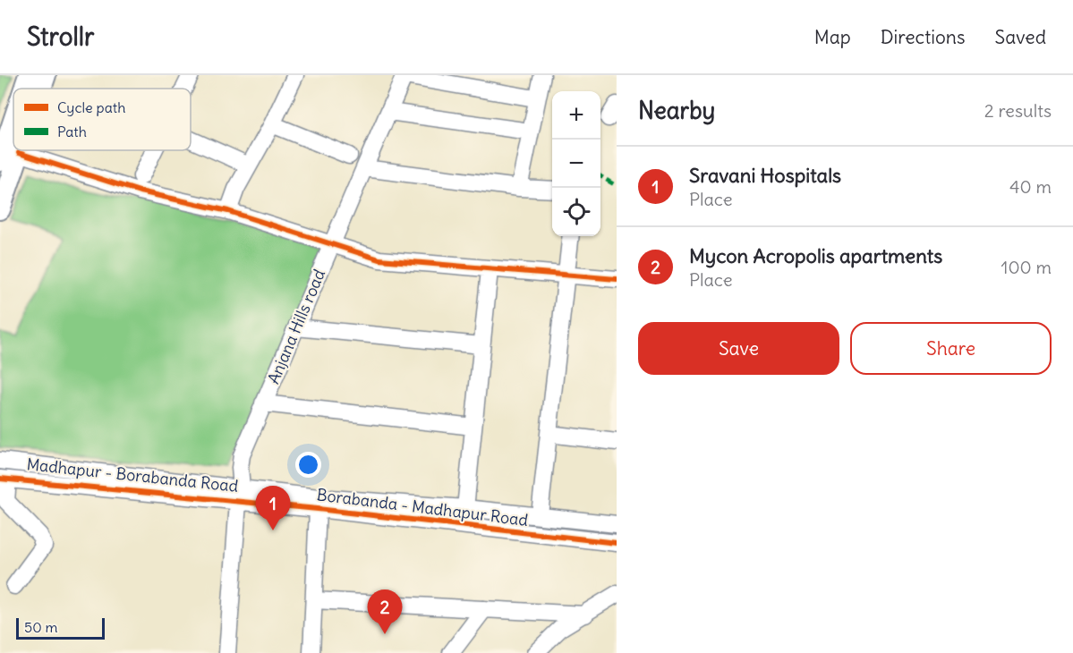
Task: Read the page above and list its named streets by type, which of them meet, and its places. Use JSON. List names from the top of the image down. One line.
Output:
{"streets":{"street":["Anjana Hills road","Madhapur - Borabanda Road","Borabanda - Madhapur Road"]},"crossings":[["Anjana Hills road","Madhapur - Borabanda Road"],["Anjana Hills road","Borabanda - Madhapur Road"],["Madhapur - Borabanda Road","Borabanda - Madhapur Road"]],"legend":["Cycle path","Path"],"scale_bar":"50 m","page":{"header":"Strollr","nav":["Map","Directions","Saved"],"heading":["Nearby","2 results"],"map_buttons":["+","−"],"list":[{"mark":"1","name":"Sravani Hospitals","note":"Place","value":"40 m"},{"mark":"2","name":"Mycon Acropolis apartments","note":"Place","value":"100 m"}],"buttons":["Save","Share"],"pins":["1","2"],"scale":"50 m"}}
